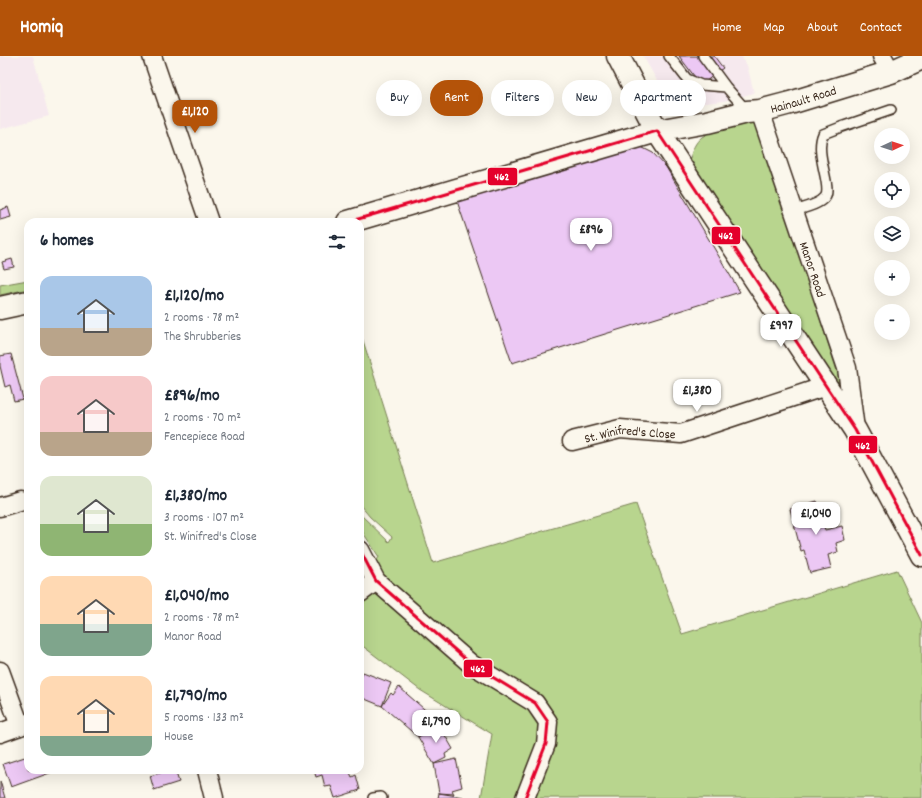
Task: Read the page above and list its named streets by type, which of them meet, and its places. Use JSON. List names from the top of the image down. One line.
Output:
{"streets":{"main road":["Hainault Road","Manor Road"],"street":["St. Winifred's Close"]},"crossings":[["Hainault Road","Manor Road"],["Manor Road","St. Winifred's Close"]],"lines":["transit line 462"],"north":"right","page":{"header":"Homiq","nav":["Home","Map","About","Contact"],"chip":["Buy","Rent","Filters","New","Apartment"],"price":["£1,120","£896","£997","£1,380","£1,040","£1,790"],"map_buttons":["+","−"],"heading":"6 homes","list":[{"name":"£1,120/mo","note":"2 rooms · 78 m² · The Shrubberies"},{"name":"£896/mo","note":"2 rooms · 70 m² · Fencepiece Road"},{"name":"£1,380/mo","note":"3 rooms · 107 m² · St. Winifred's Close"},{"name":"£1,040/mo","note":"2 rooms · 78 m² · Manor Road"},{"name":"£1,790/mo","note":"5 rooms · 133 m² · House"}]}}
